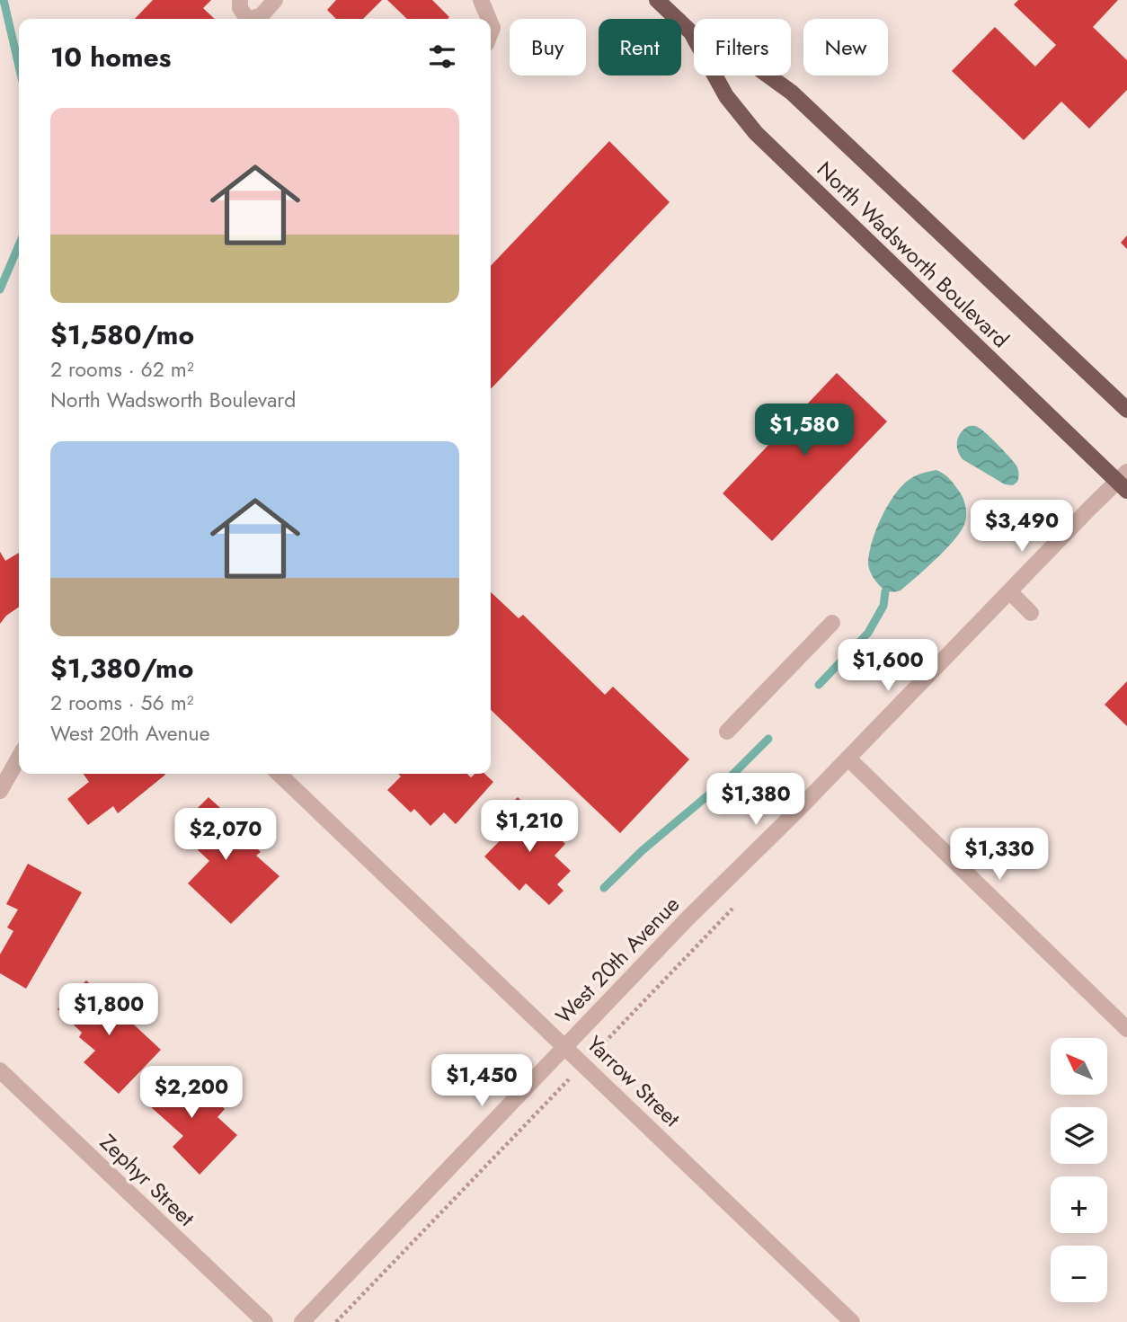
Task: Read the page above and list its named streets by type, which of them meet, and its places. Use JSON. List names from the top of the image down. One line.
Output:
{"streets":{"main road":["North Wadsworth Boulevard"],"street":["West 20th Avenue","Yarrow Street","Zephyr Street"]},"crossings":[["North Wadsworth Boulevard","West 20th Avenue"],["West 20th Avenue","Yarrow Street"]],"north":"top left","page":{"chip":["Buy","Rent","Filters","New"],"heading":"10 homes","list":[{"name":"$1,580/mo","note":"2 rooms · 62 m² · North Wadsworth Boulevard"},{"name":"$1,380/mo","note":"2 rooms · 56 m² · West 20th Avenue"}],"price":["$1,580","$3,490","$1,600","$1,380","$1,210","$2,070","$1,330","$1,800","$1,450","$2,200"],"map_buttons":["+","−"]}}
